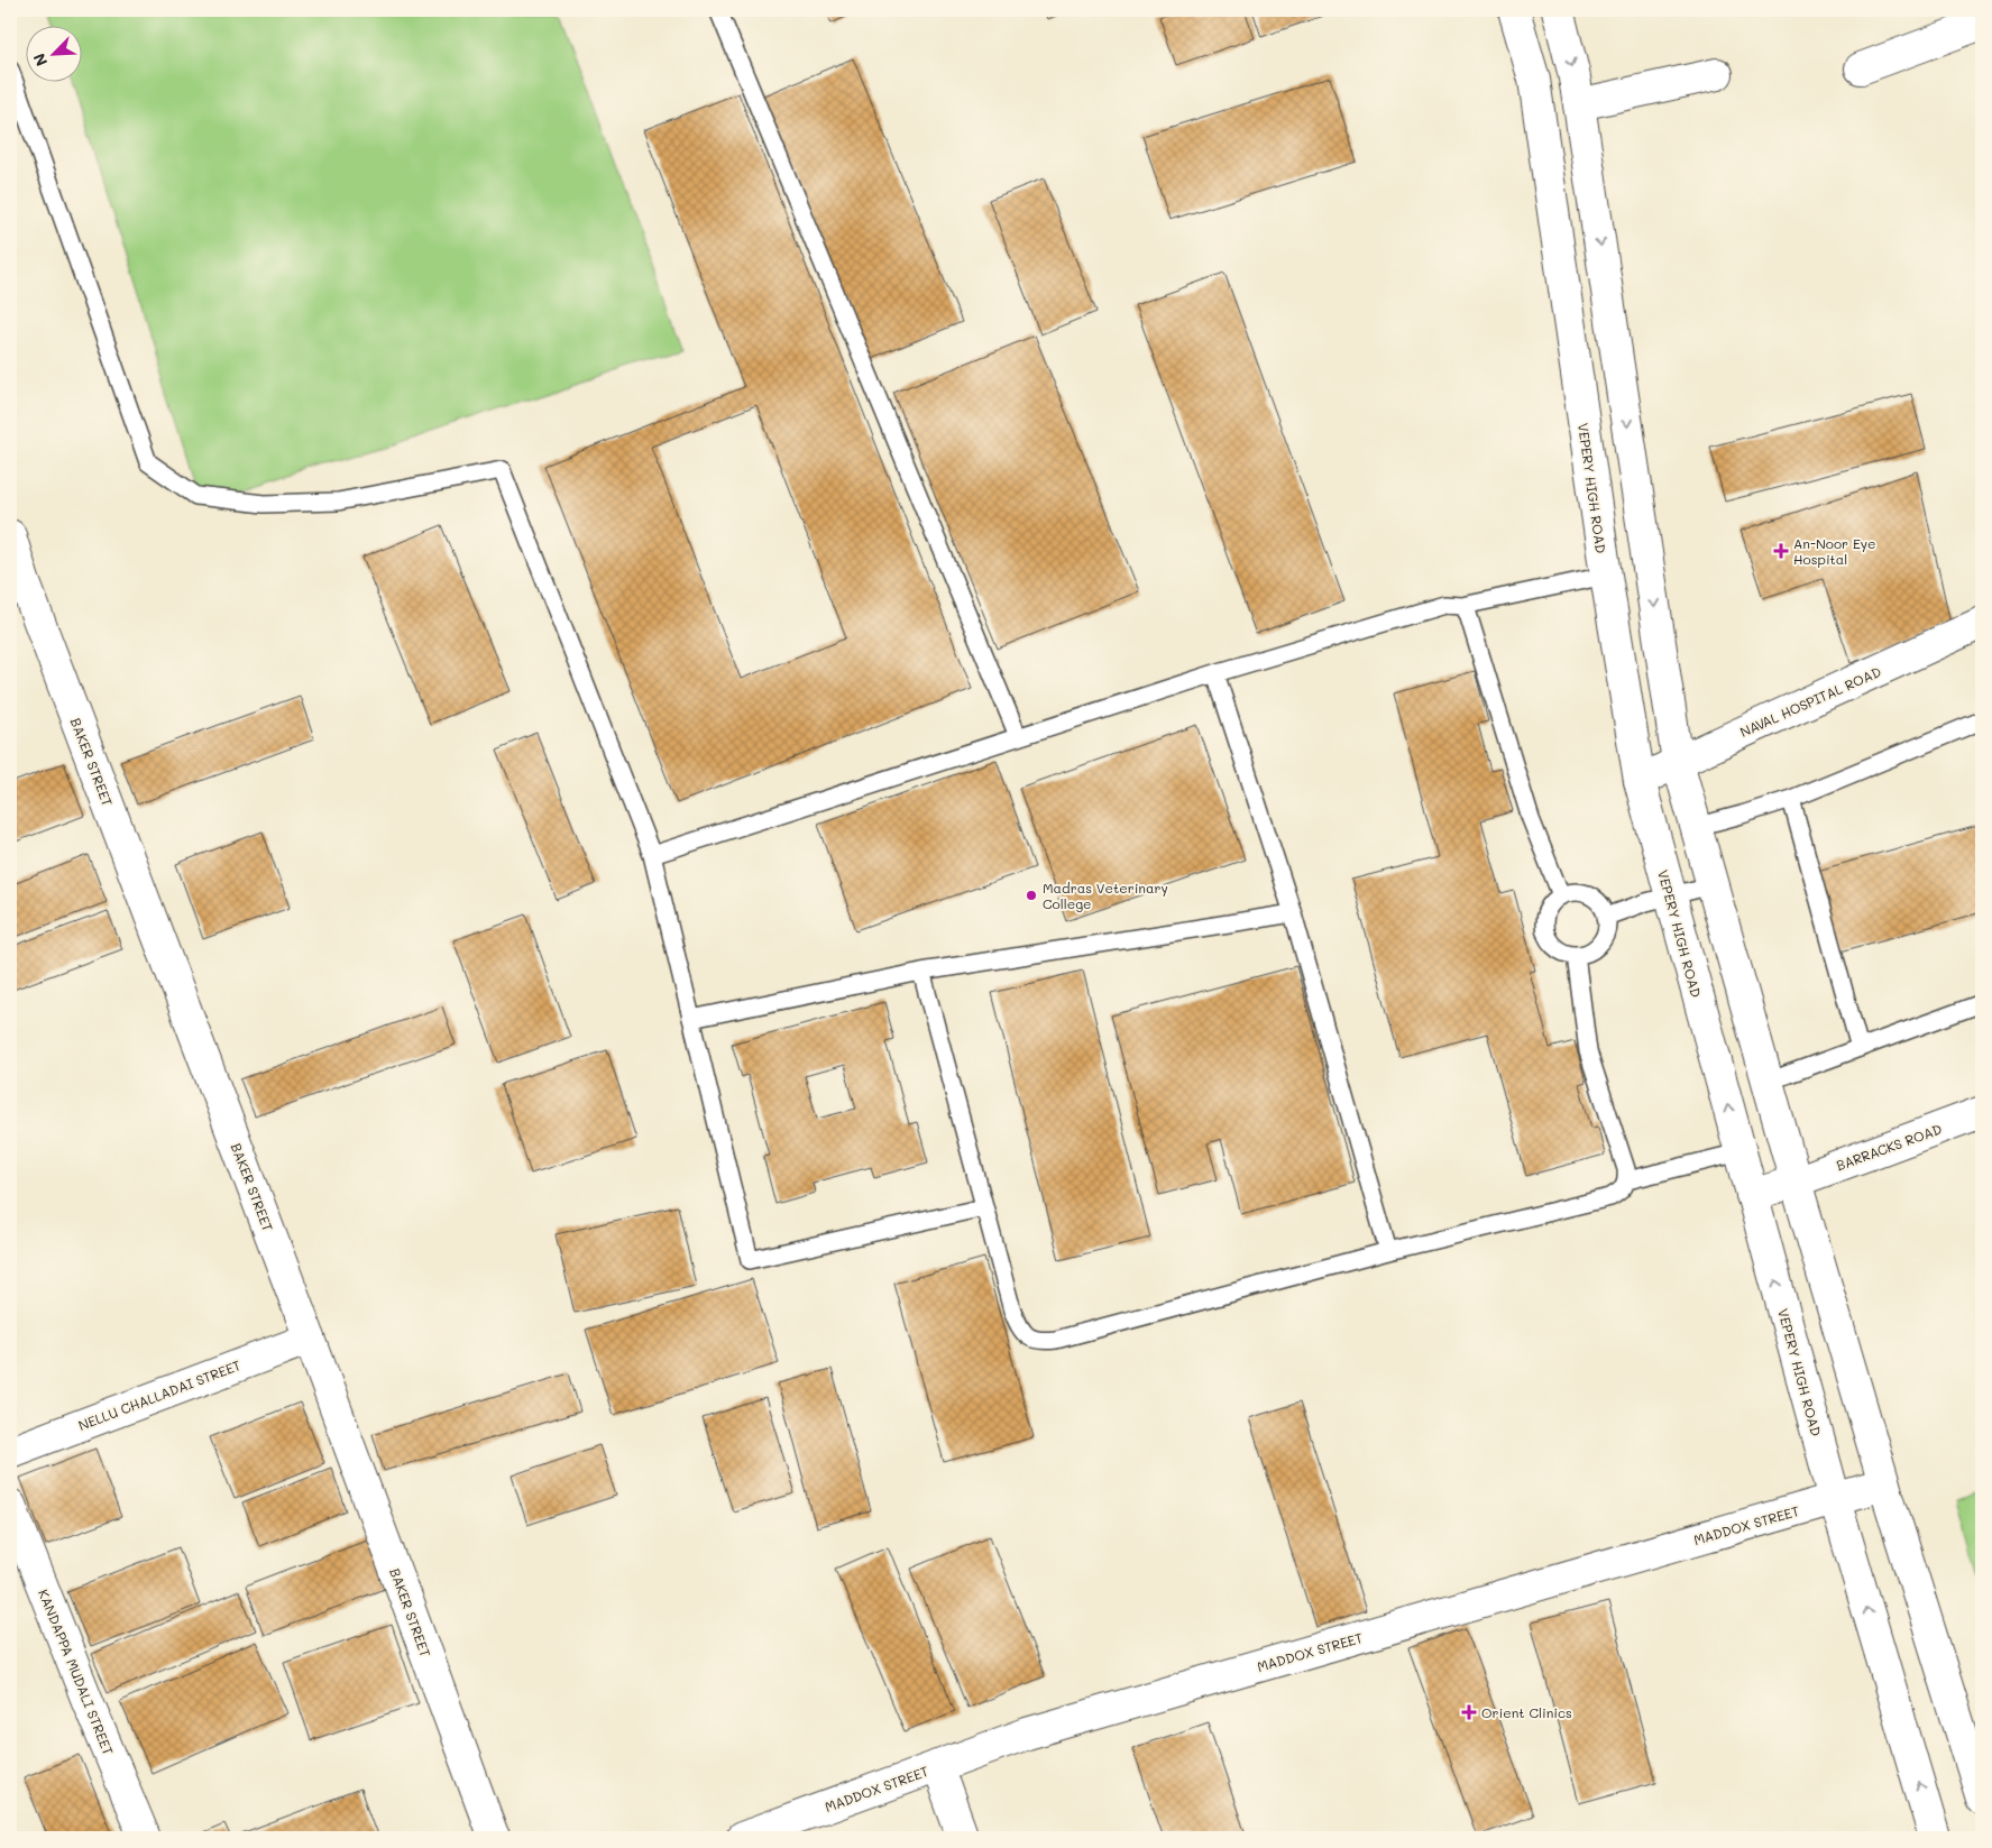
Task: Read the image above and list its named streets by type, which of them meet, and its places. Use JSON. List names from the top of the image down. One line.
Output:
{"streets":{"street":["VEPERY HIGH ROAD","NAVAL HOSPITAL ROAD","BAKER STREET","BARRACKS ROAD","NELLU CHALLADAI STREET","MADDOX STREET","KANDAPPA MUDALI STREET"]},"crossings":[["VEPERY HIGH ROAD","NAVAL HOSPITAL ROAD"],["VEPERY HIGH ROAD","BARRACKS ROAD"],["VEPERY HIGH ROAD","MADDOX STREET"],["BAKER STREET","NELLU CHALLADAI STREET"]],"places":{"health":["An-Noor Eye Hospital","Orient Clinics"],"other":["Madras Veterinary College"]},"north":"bottom left"}
